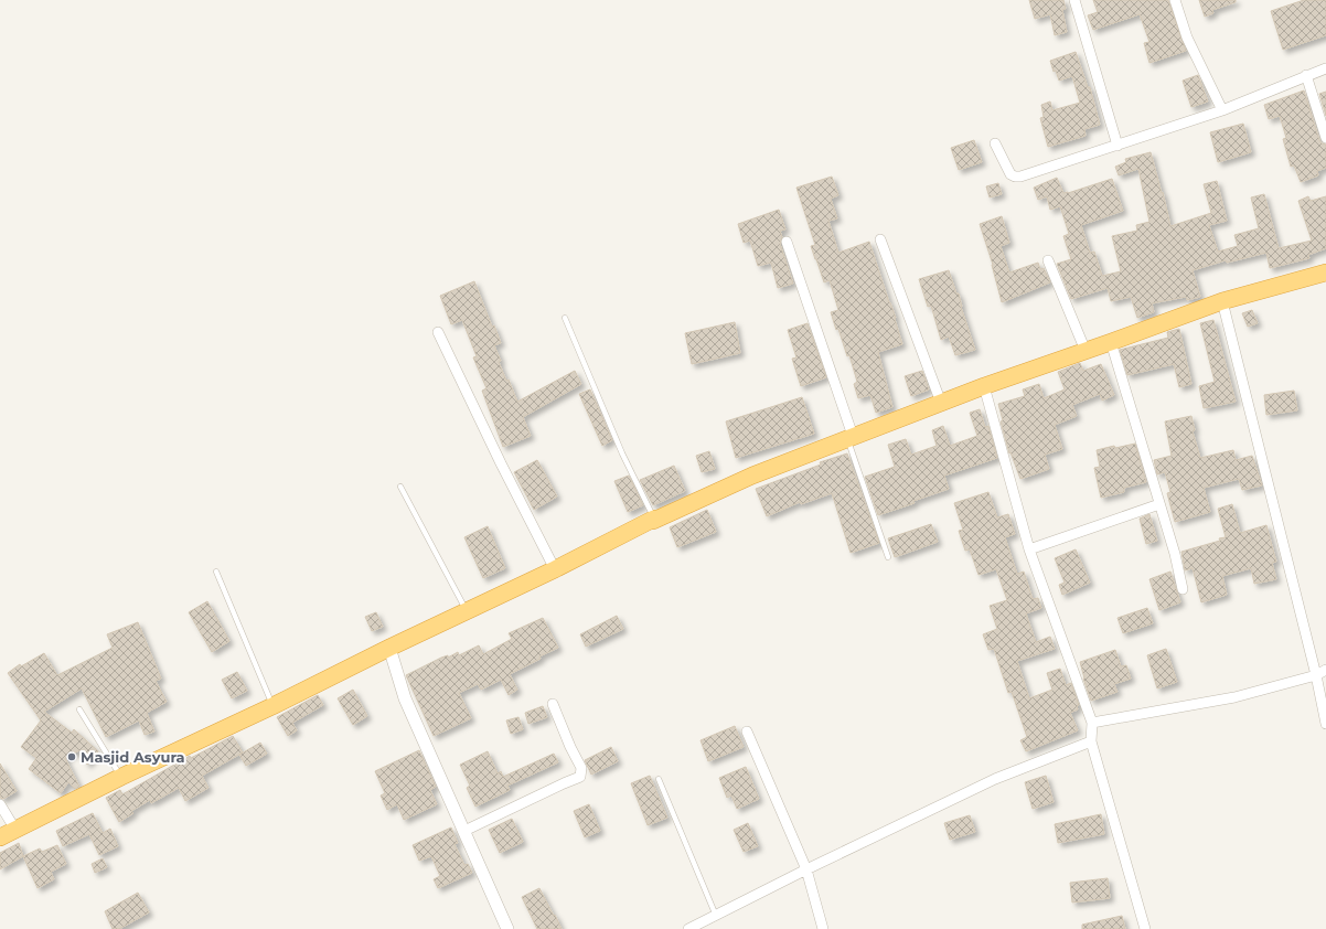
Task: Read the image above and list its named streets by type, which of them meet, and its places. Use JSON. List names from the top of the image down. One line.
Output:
{"places":["Masjid Asyura"]}
